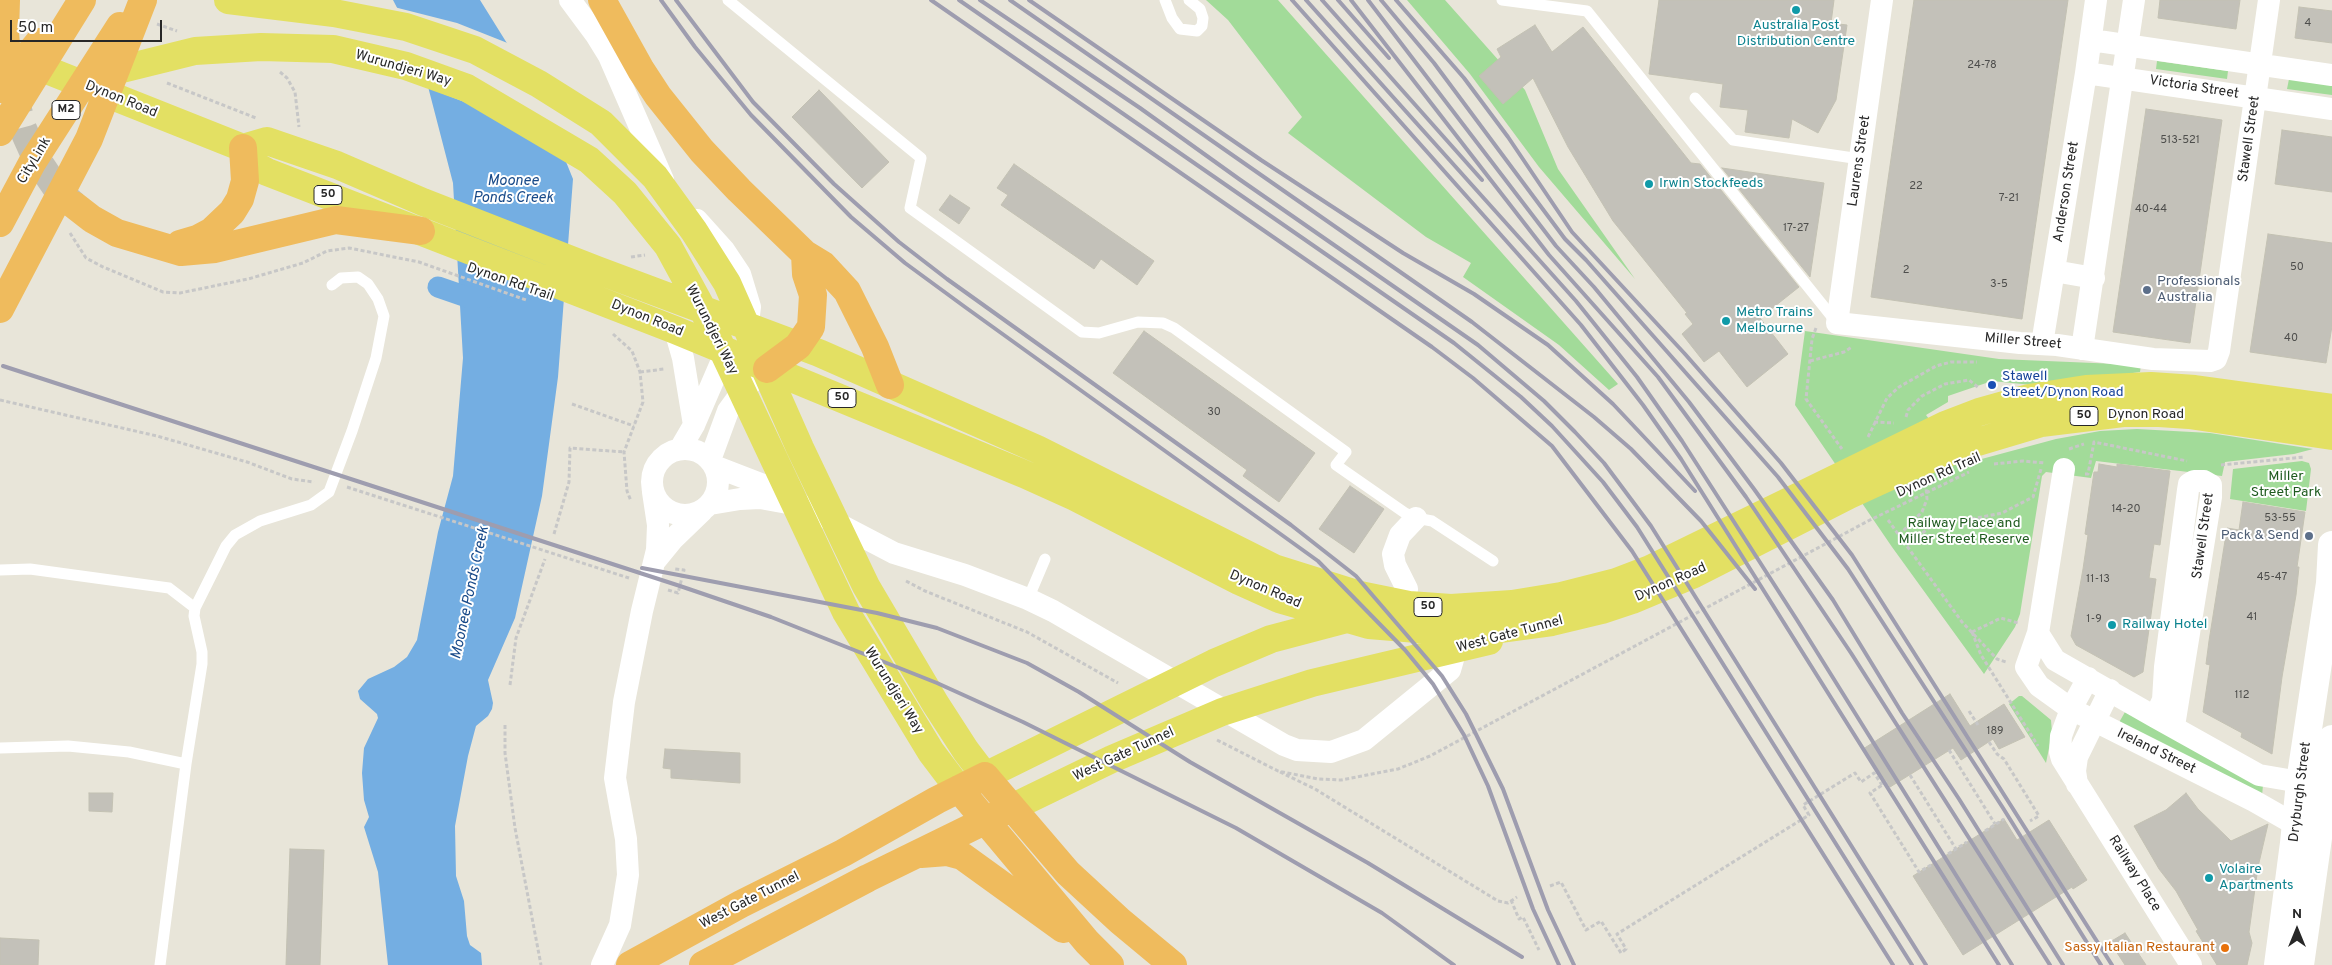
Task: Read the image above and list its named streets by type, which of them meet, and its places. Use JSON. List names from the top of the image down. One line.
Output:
{"streets":{"highway":["Wurundjeri Way","M2","CityLink","West Gate Tunnel"],"main road":["Dynon Road","50"],"street":["Victoria Street","Stawell Street","Laurens Street","Anderson Street","Miller Street","Ireland Street","Dryburgh Street","Railway Place"],"path":["Dynon Rd Trail"]},"crossings":[["Wurundjeri Way","Dynon Road"],["Wurundjeri Way","West Gate Tunnel"],["Victoria Street","Stawell Street"],["Victoria Street","Anderson Street"],["Dynon Road","West Gate Tunnel"],["Stawell Street","Miller Street"],["Stawell Street","Ireland Street"],["Laurens Street","Miller Street"],["Anderson Street","Miller Street"],["Ireland Street","Dryburgh Street"],["Ireland Street","Railway Place"]],"water":["Moonee Ponds Creek"],"parks":["Miller Street Park","Railway Place and Miller Street Reserve"],"places":["Australia Post Distribution Centre","Irwin Stockfeeds","Professionals Australia","Metro Trains Melbourne","Stawell Street/Dynon Road","Pack & Send","Railway Hotel","Volaire Apartments","Sassy Italian Restaurant"],"house_numbers":["4","24-78","513-521","22","7-21","40-44","17-27","50","2","3-5","40","30","14-20","53-55","45-47","11-13","41","1-9","112","189"],"scale_bar":"50 m","north":"top"}
